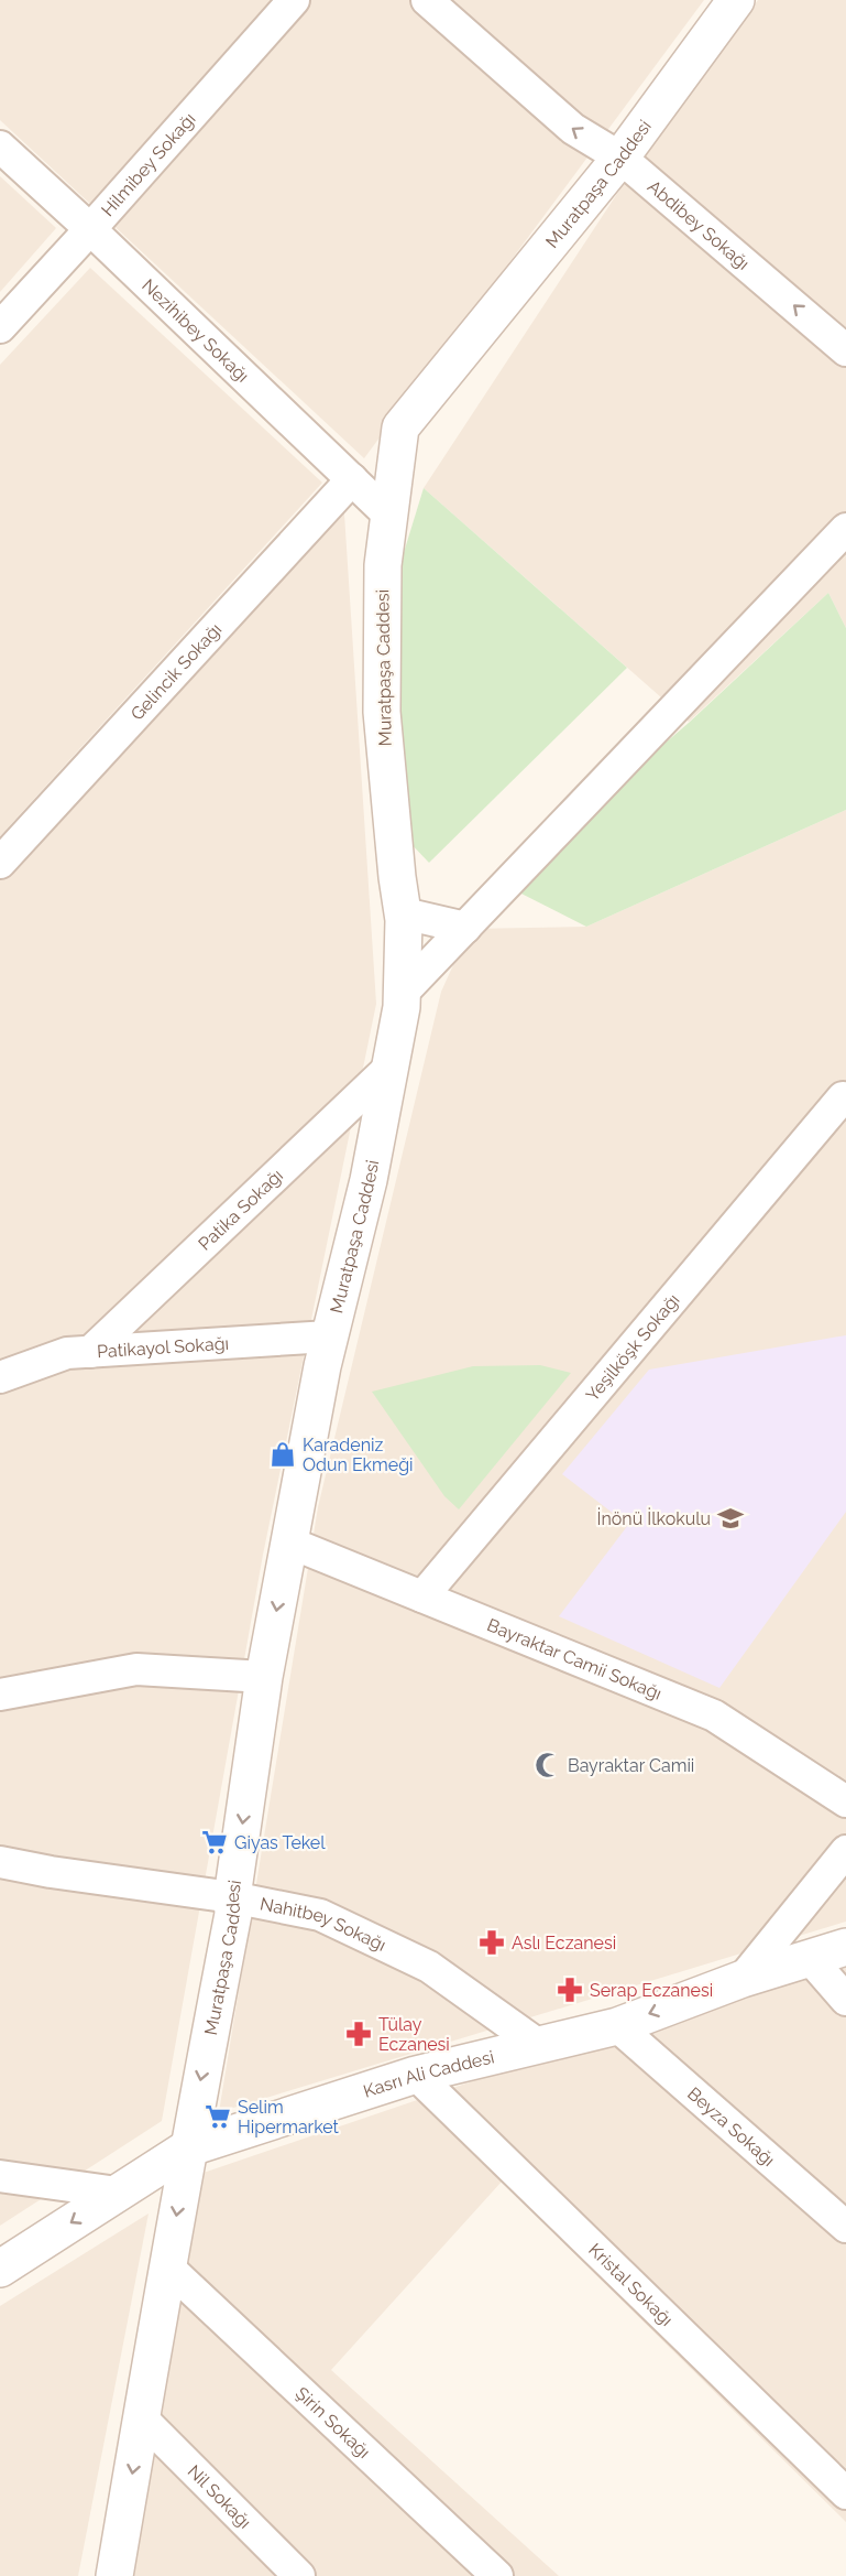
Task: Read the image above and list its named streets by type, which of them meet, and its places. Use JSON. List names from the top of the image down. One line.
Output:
{"streets":{"street":["Hilmibey Sokağı","Muratpaşa Caddesi","Abdibey Sokağı","Nezihibey Sokağı","Gelincik Sokağı","Patika Sokağı","Patikayol Sokağı","Yeşilköşk Sokağı","Bayraktar Camii Sokağı","Nahitbey Sokağı","Kasrı Ali Caddesi","Beyza Sokağı","Kristal Sokağı","Şirin Sokağı","Nil Sokağı"]},"crossings":[["Hilmibey Sokağı","Nezihibey Sokağı"],["Muratpaşa Caddesi","Abdibey Sokağı"],["Muratpaşa Caddesi","Nezihibey Sokağı"],["Muratpaşa Caddesi","Patika Sokağı"],["Muratpaşa Caddesi","Patikayol Sokağı"],["Muratpaşa Caddesi","Bayraktar Camii Sokağı"],["Muratpaşa Caddesi","Nahitbey Sokağı"],["Muratpaşa Caddesi","Kasrı Ali Caddesi"],["Muratpaşa Caddesi","Şirin Sokağı"],["Muratpaşa Caddesi","Nil Sokağı"],["Nezihibey Sokağı","Gelincik Sokağı"],["Patika Sokağı","Patikayol Sokağı"],["Yeşilköşk Sokağı","Bayraktar Camii Sokağı"],["Nahitbey Sokağı","Kasrı Ali Caddesi"],["Kasrı Ali Caddesi","Beyza Sokağı"],["Kasrı Ali Caddesi","Kristal Sokağı"]],"one_way":["Abdibey Sokağı"],"places":{"shop":["Karadeniz Odun Ekmeği"],"school or university":["İnönü İlkokulu"],"mosque":["Bayraktar Camii"],"supermarket":["Giyas Tekel","Selim Hipermarket"],"pharmacy":["Aslı Eczanesi","Serap Eczanesi","Tülay Eczanesi"]}}
